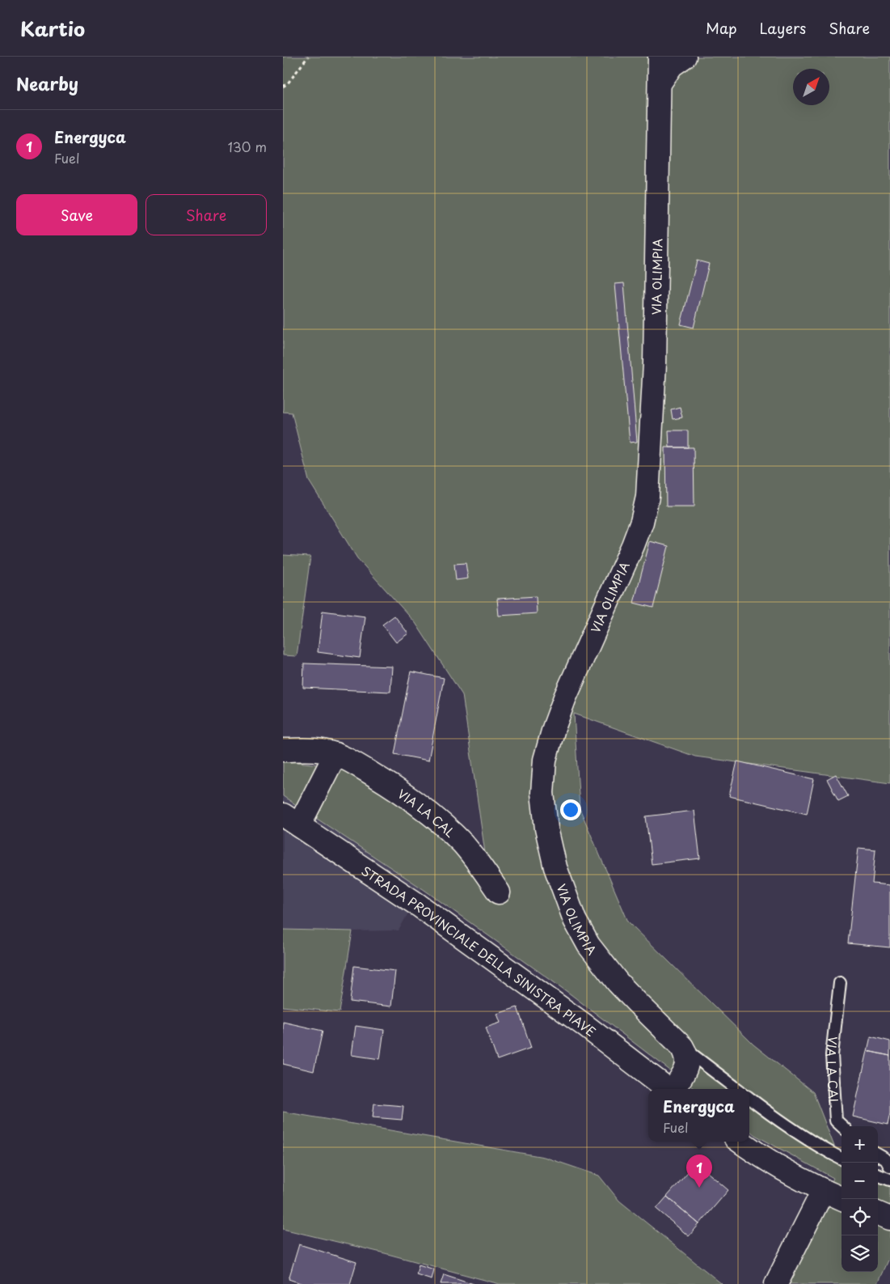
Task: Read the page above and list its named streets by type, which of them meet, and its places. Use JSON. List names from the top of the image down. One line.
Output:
{"streets":{"street":["VIA OLIMPIA","VIA LA CAL","STRADA PROVINCIALE DELLA SINISTRA PIAVE"]},"north":"top right","page":{"header":"Kartio","nav":["Map","Layers","Share"],"heading":"Nearby","list":[{"mark":"1","name":"Energyca","note":"Fuel","value":"130 m"}],"buttons":["Save","Share"],"popup":["Energyca","Fuel"],"map_buttons":["+","−"],"pins":"1"}}
